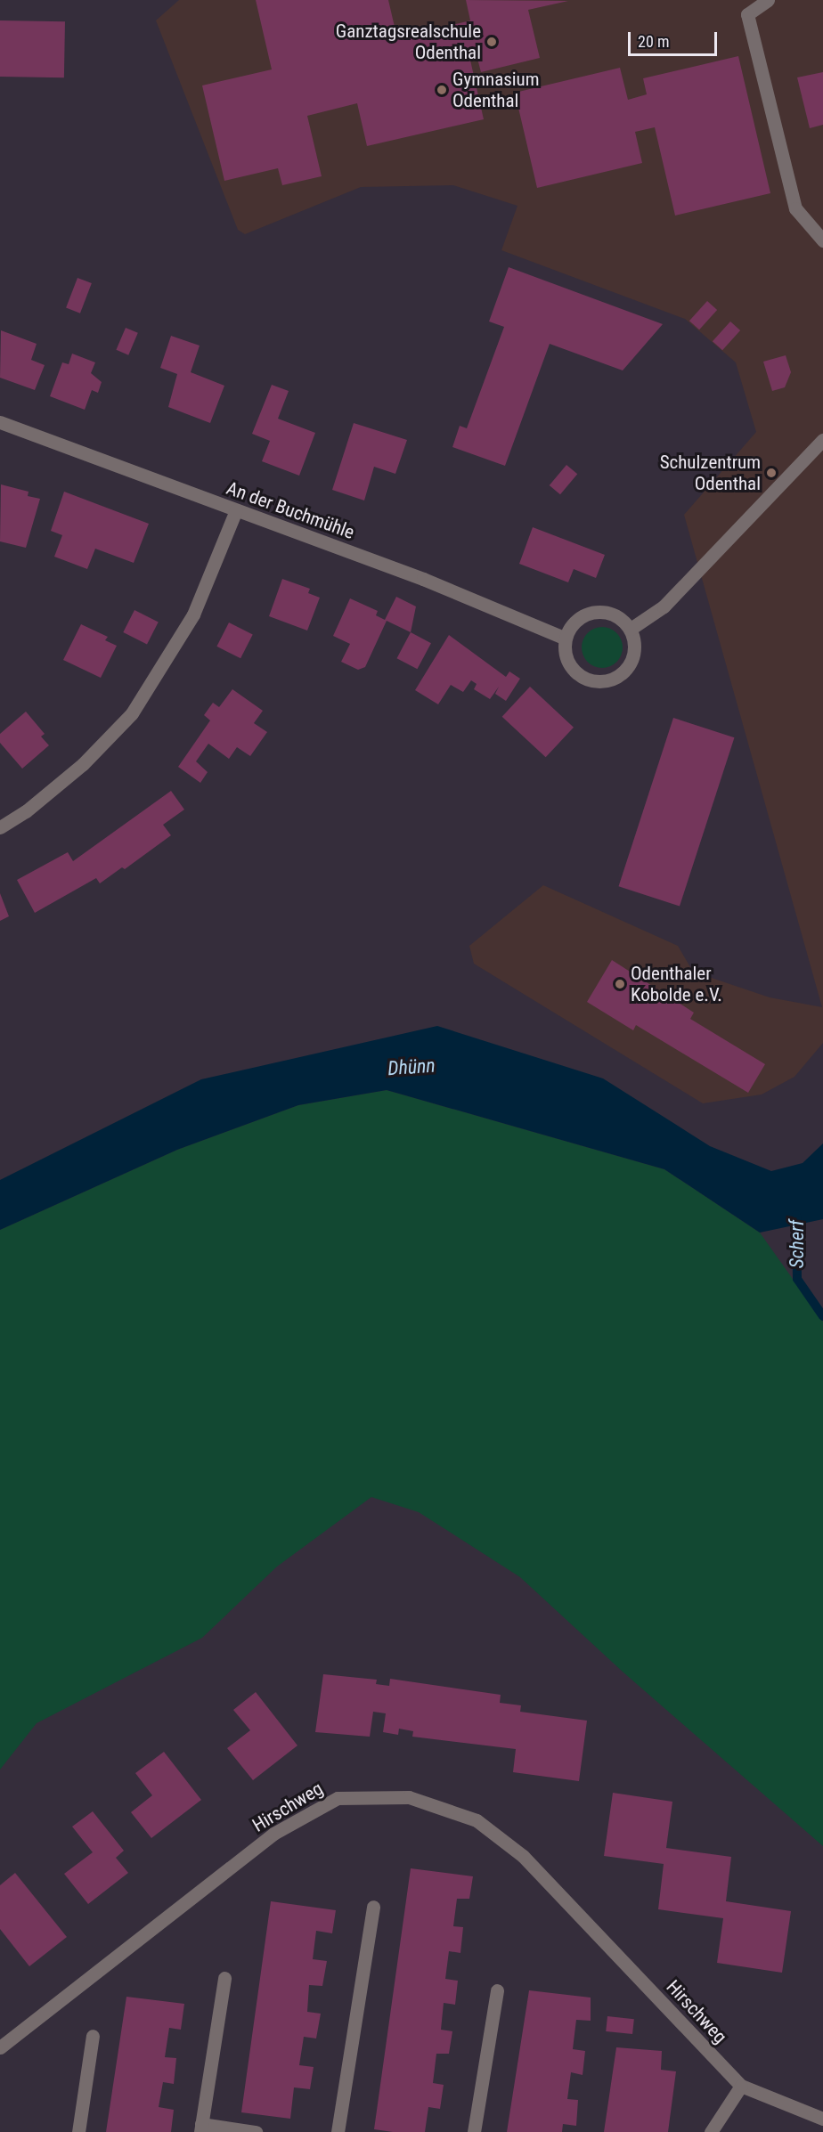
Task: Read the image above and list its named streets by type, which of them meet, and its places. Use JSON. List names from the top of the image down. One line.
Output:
{"streets":{"street":["An der Buchmühle","Hirschweg"]},"water":["Dhünn","Scherf"],"places":["Ganztagsrealschule Odenthal","Gymnasium Odenthal","Schulzentrum Odenthal","Odenthaler Kobolde e.V."],"scale_bar":"20 m"}
